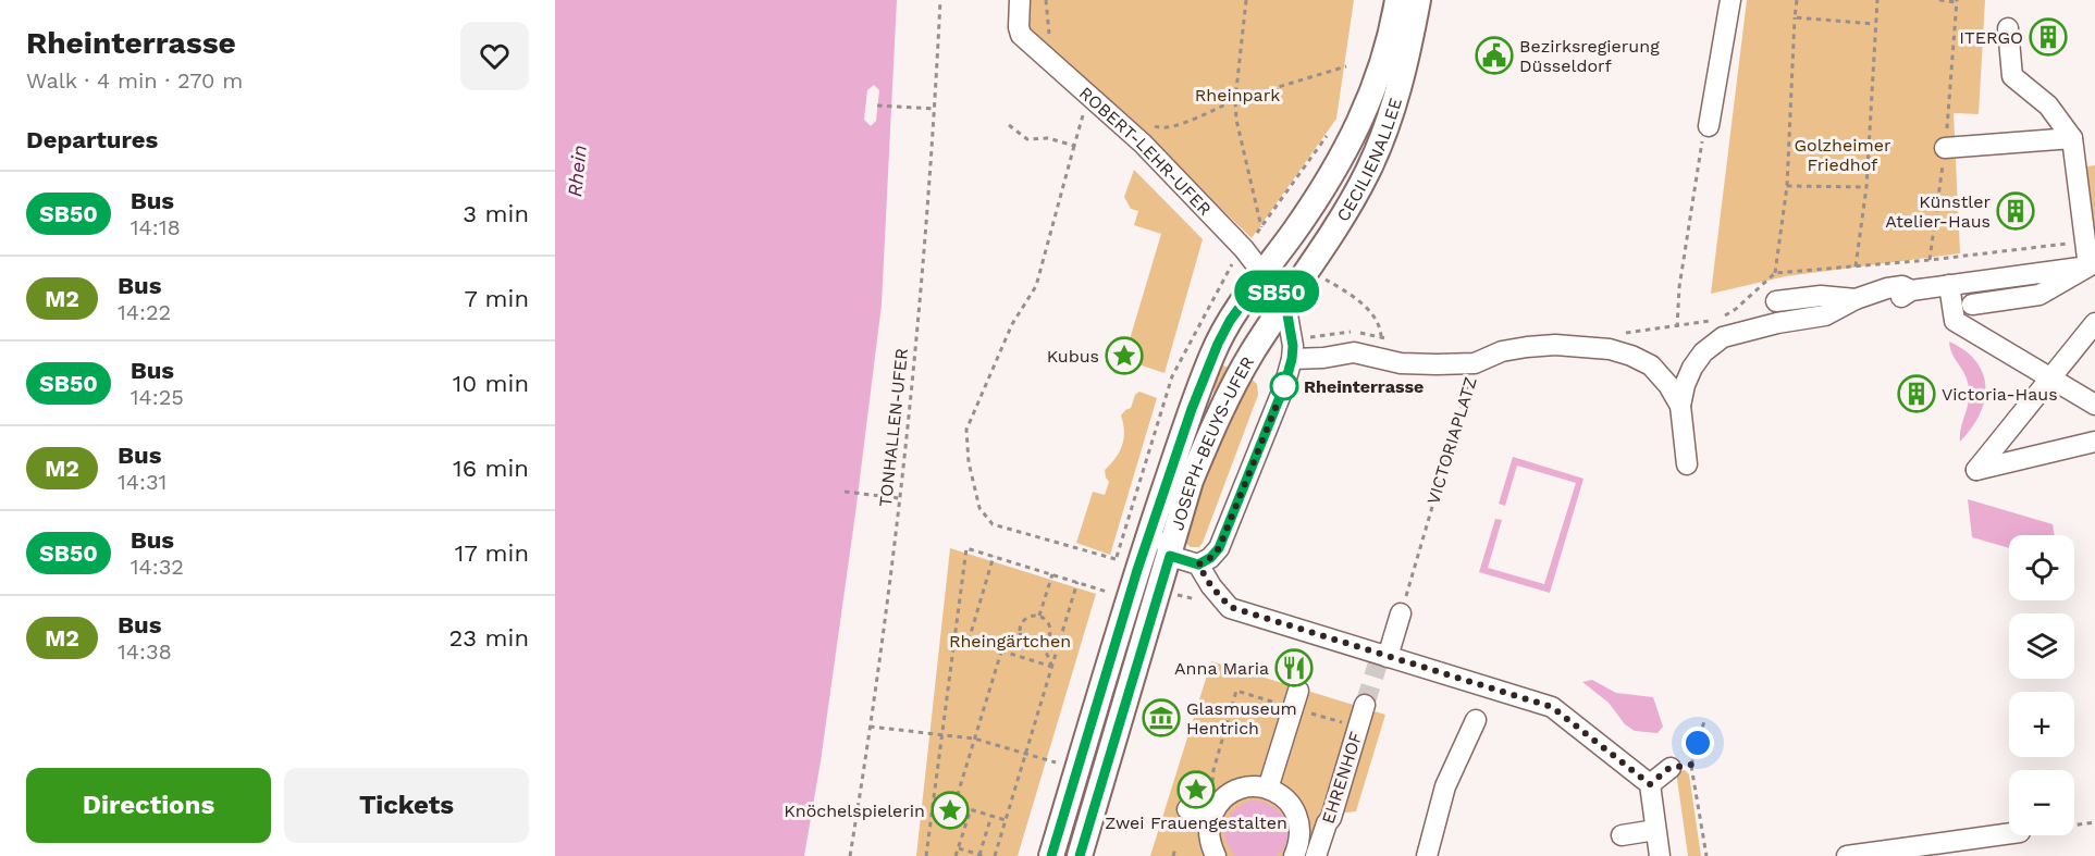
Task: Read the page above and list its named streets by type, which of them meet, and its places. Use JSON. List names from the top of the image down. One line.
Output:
{"streets":{"main road":["CECILIENALLEE","JOSEPH-BEUYS-UFER"],"street":["ROBERT-LEHR-UFER","VICTORIAPLATZ","EHRENHOF"],"path":["TONHALLEN-UFER"]},"crossings":[["ROBERT-LEHR-UFER","CECILIENALLEE"],["ROBERT-LEHR-UFER","JOSEPH-BEUYS-UFER"],["CECILIENALLEE","JOSEPH-BEUYS-UFER"]],"water":["Rhein"],"parks":["Rheinpark","Golzheimer Friedhof","Rheingärtchen"],"places":{"building":["ITERGO","Künstler Atelier-Haus","Victoria-Haus"],"public building":["Bezirksregierung Düsseldorf"],"place":["Kubus","Zwei Frauengestalten","Knöchelspielerin"],"other":["Rheinterrasse"],"restaurant":["Anna Maria"],"museum":["Glasmuseum Hentrich"]},"lines":["bus line SB50"],"page":{"heading":[["Rheinterrasse","Walk · 4 min · 270 m"],"Departures"],"on_map":"SB50","list":[{"mark":"SB50","name":"Bus","note":"14:18","value":"3 min"},{"mark":"M2","name":"Bus","note":"14:22","value":"7 min"},{"mark":"SB50","name":"Bus","note":"14:25","value":"10 min"},{"mark":"M2","name":"Bus","note":"14:31","value":"16 min"},{"mark":"SB50","name":"Bus","note":"14:32","value":"17 min"},{"mark":"M2","name":"Bus","note":"14:38","value":"23 min"}],"map_buttons":["+","−"],"buttons":["Directions","Tickets"]}}
